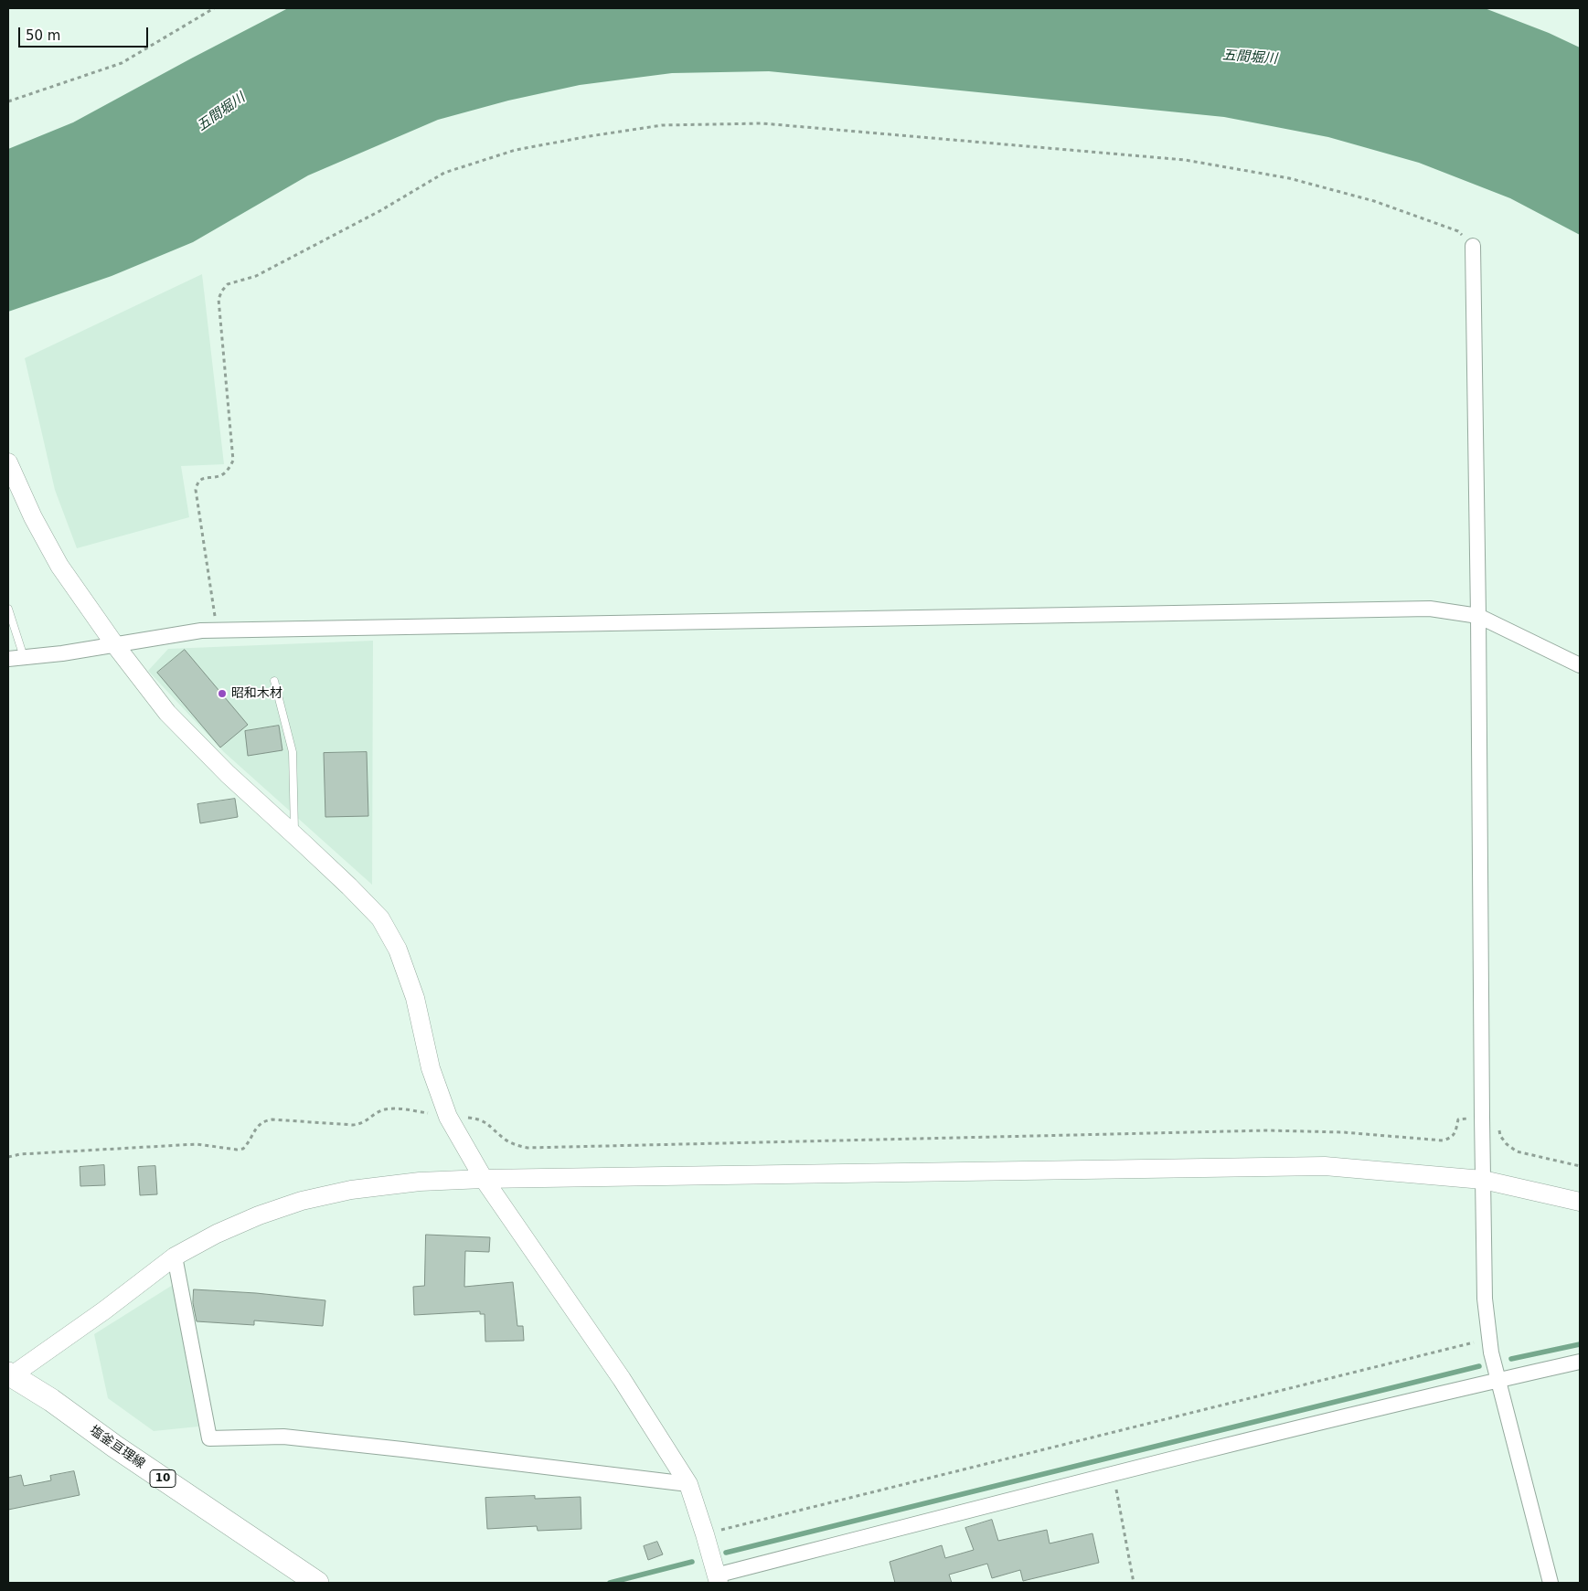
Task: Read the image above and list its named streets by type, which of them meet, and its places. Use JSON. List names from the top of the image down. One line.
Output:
{"streets":{"main road":["塩釜亘理線","10"]},"water":["五間堀川"],"places":["昭和木材"],"scale_bar":"50 m"}
